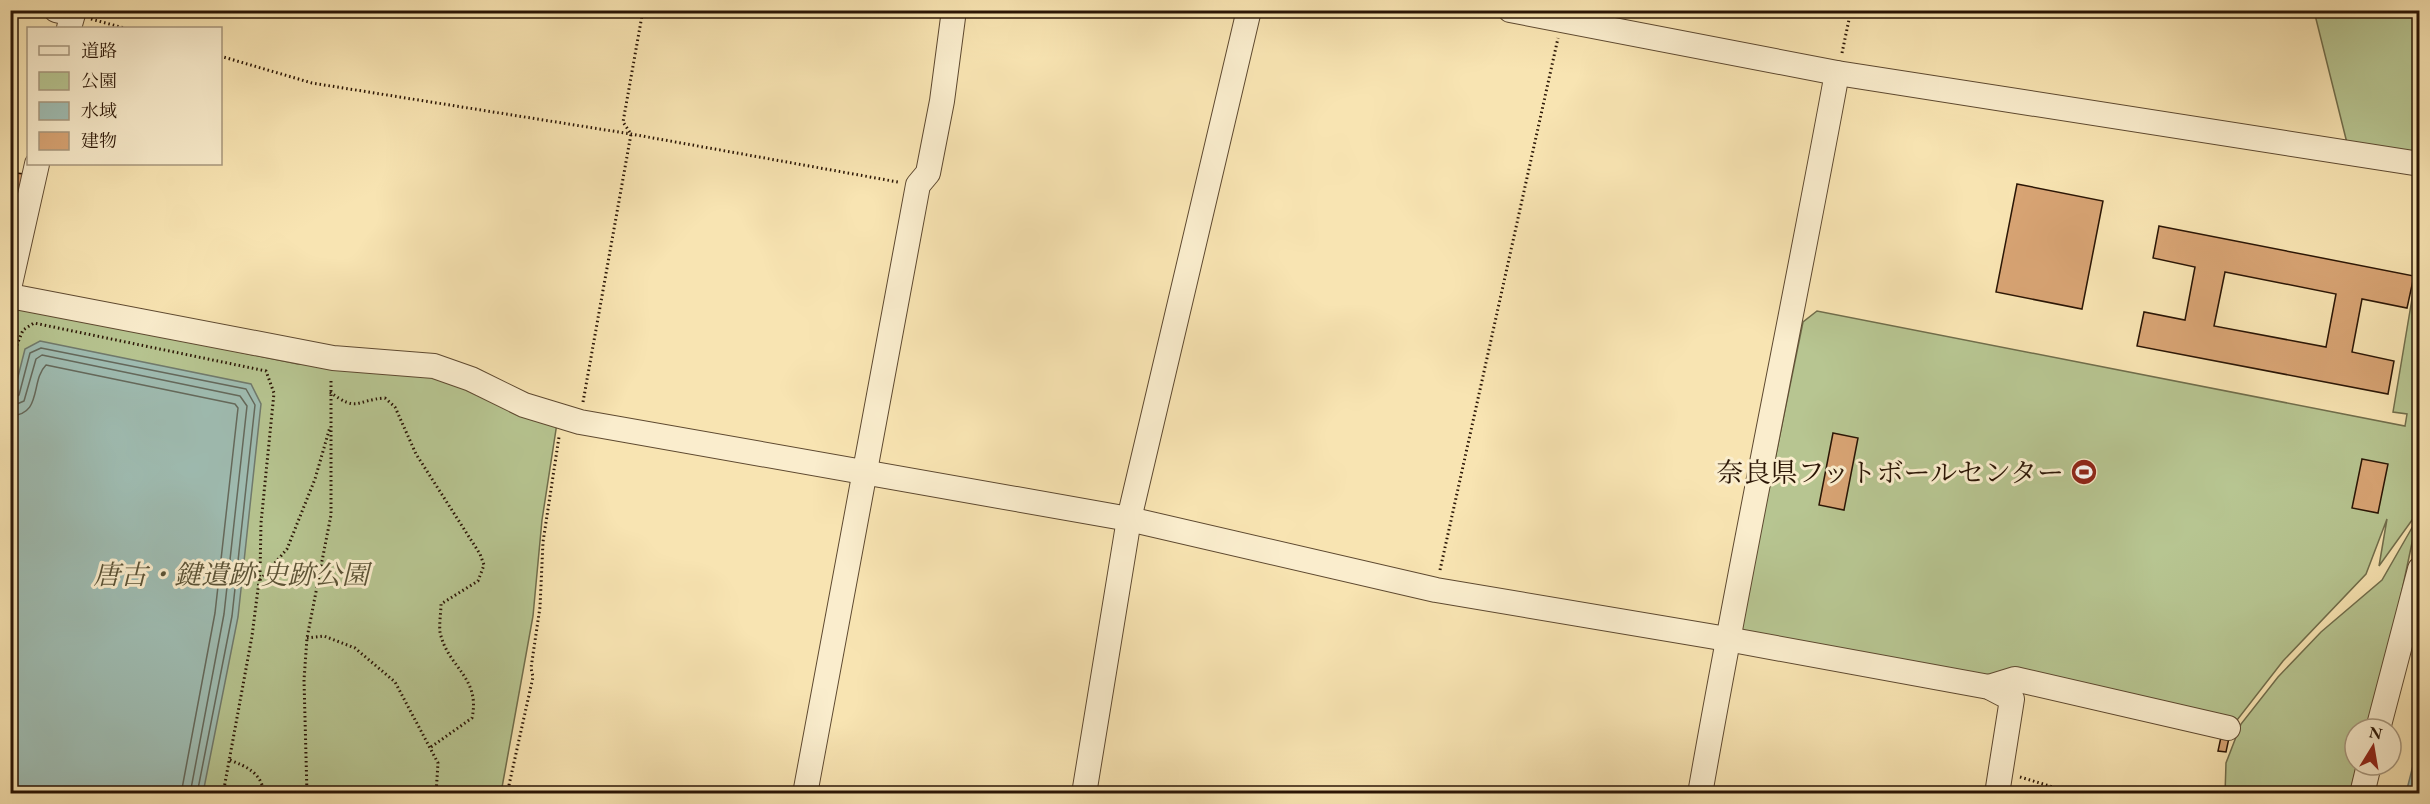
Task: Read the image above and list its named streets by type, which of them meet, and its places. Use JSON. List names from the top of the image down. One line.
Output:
{"parks":["唐古・鍵遺跡 史跡公園"],"places":{"sports":["奈良県フットボールセンター"]},"legend":["道路","公園","水域","建物"],"north":"top"}
